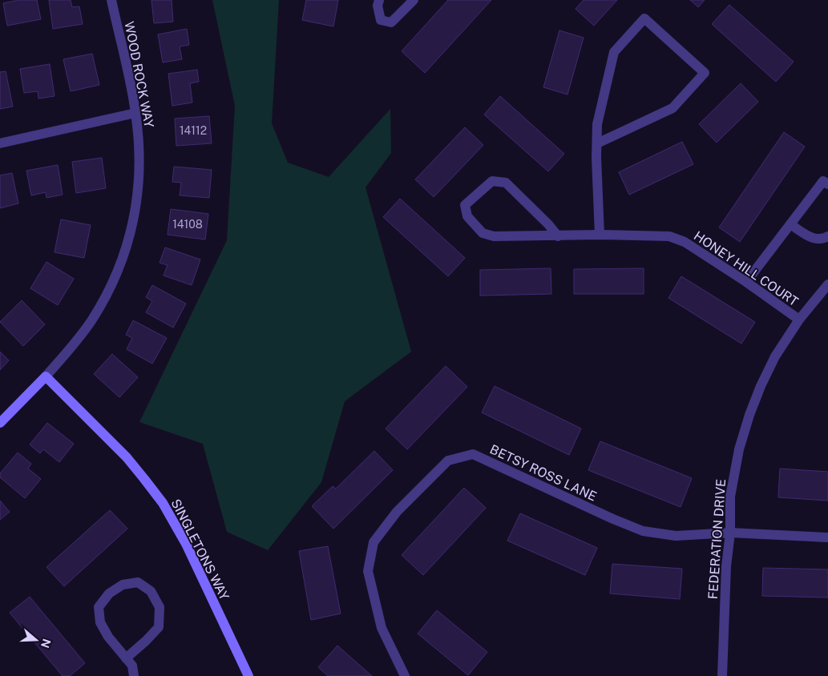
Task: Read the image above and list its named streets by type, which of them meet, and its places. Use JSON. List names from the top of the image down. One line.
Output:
{"streets":{"street":["WOOD ROCK WAY","HONEY HILL COURT","BETSY ROSS LANE","FEDERATION DRIVE","SINGLETONS WAY"]},"crossings":[["WOOD ROCK WAY","SINGLETONS WAY"],["HONEY HILL COURT","FEDERATION DRIVE"],["BETSY ROSS LANE","FEDERATION DRIVE"]],"house_numbers":["14112","14108"],"north":"right"}
